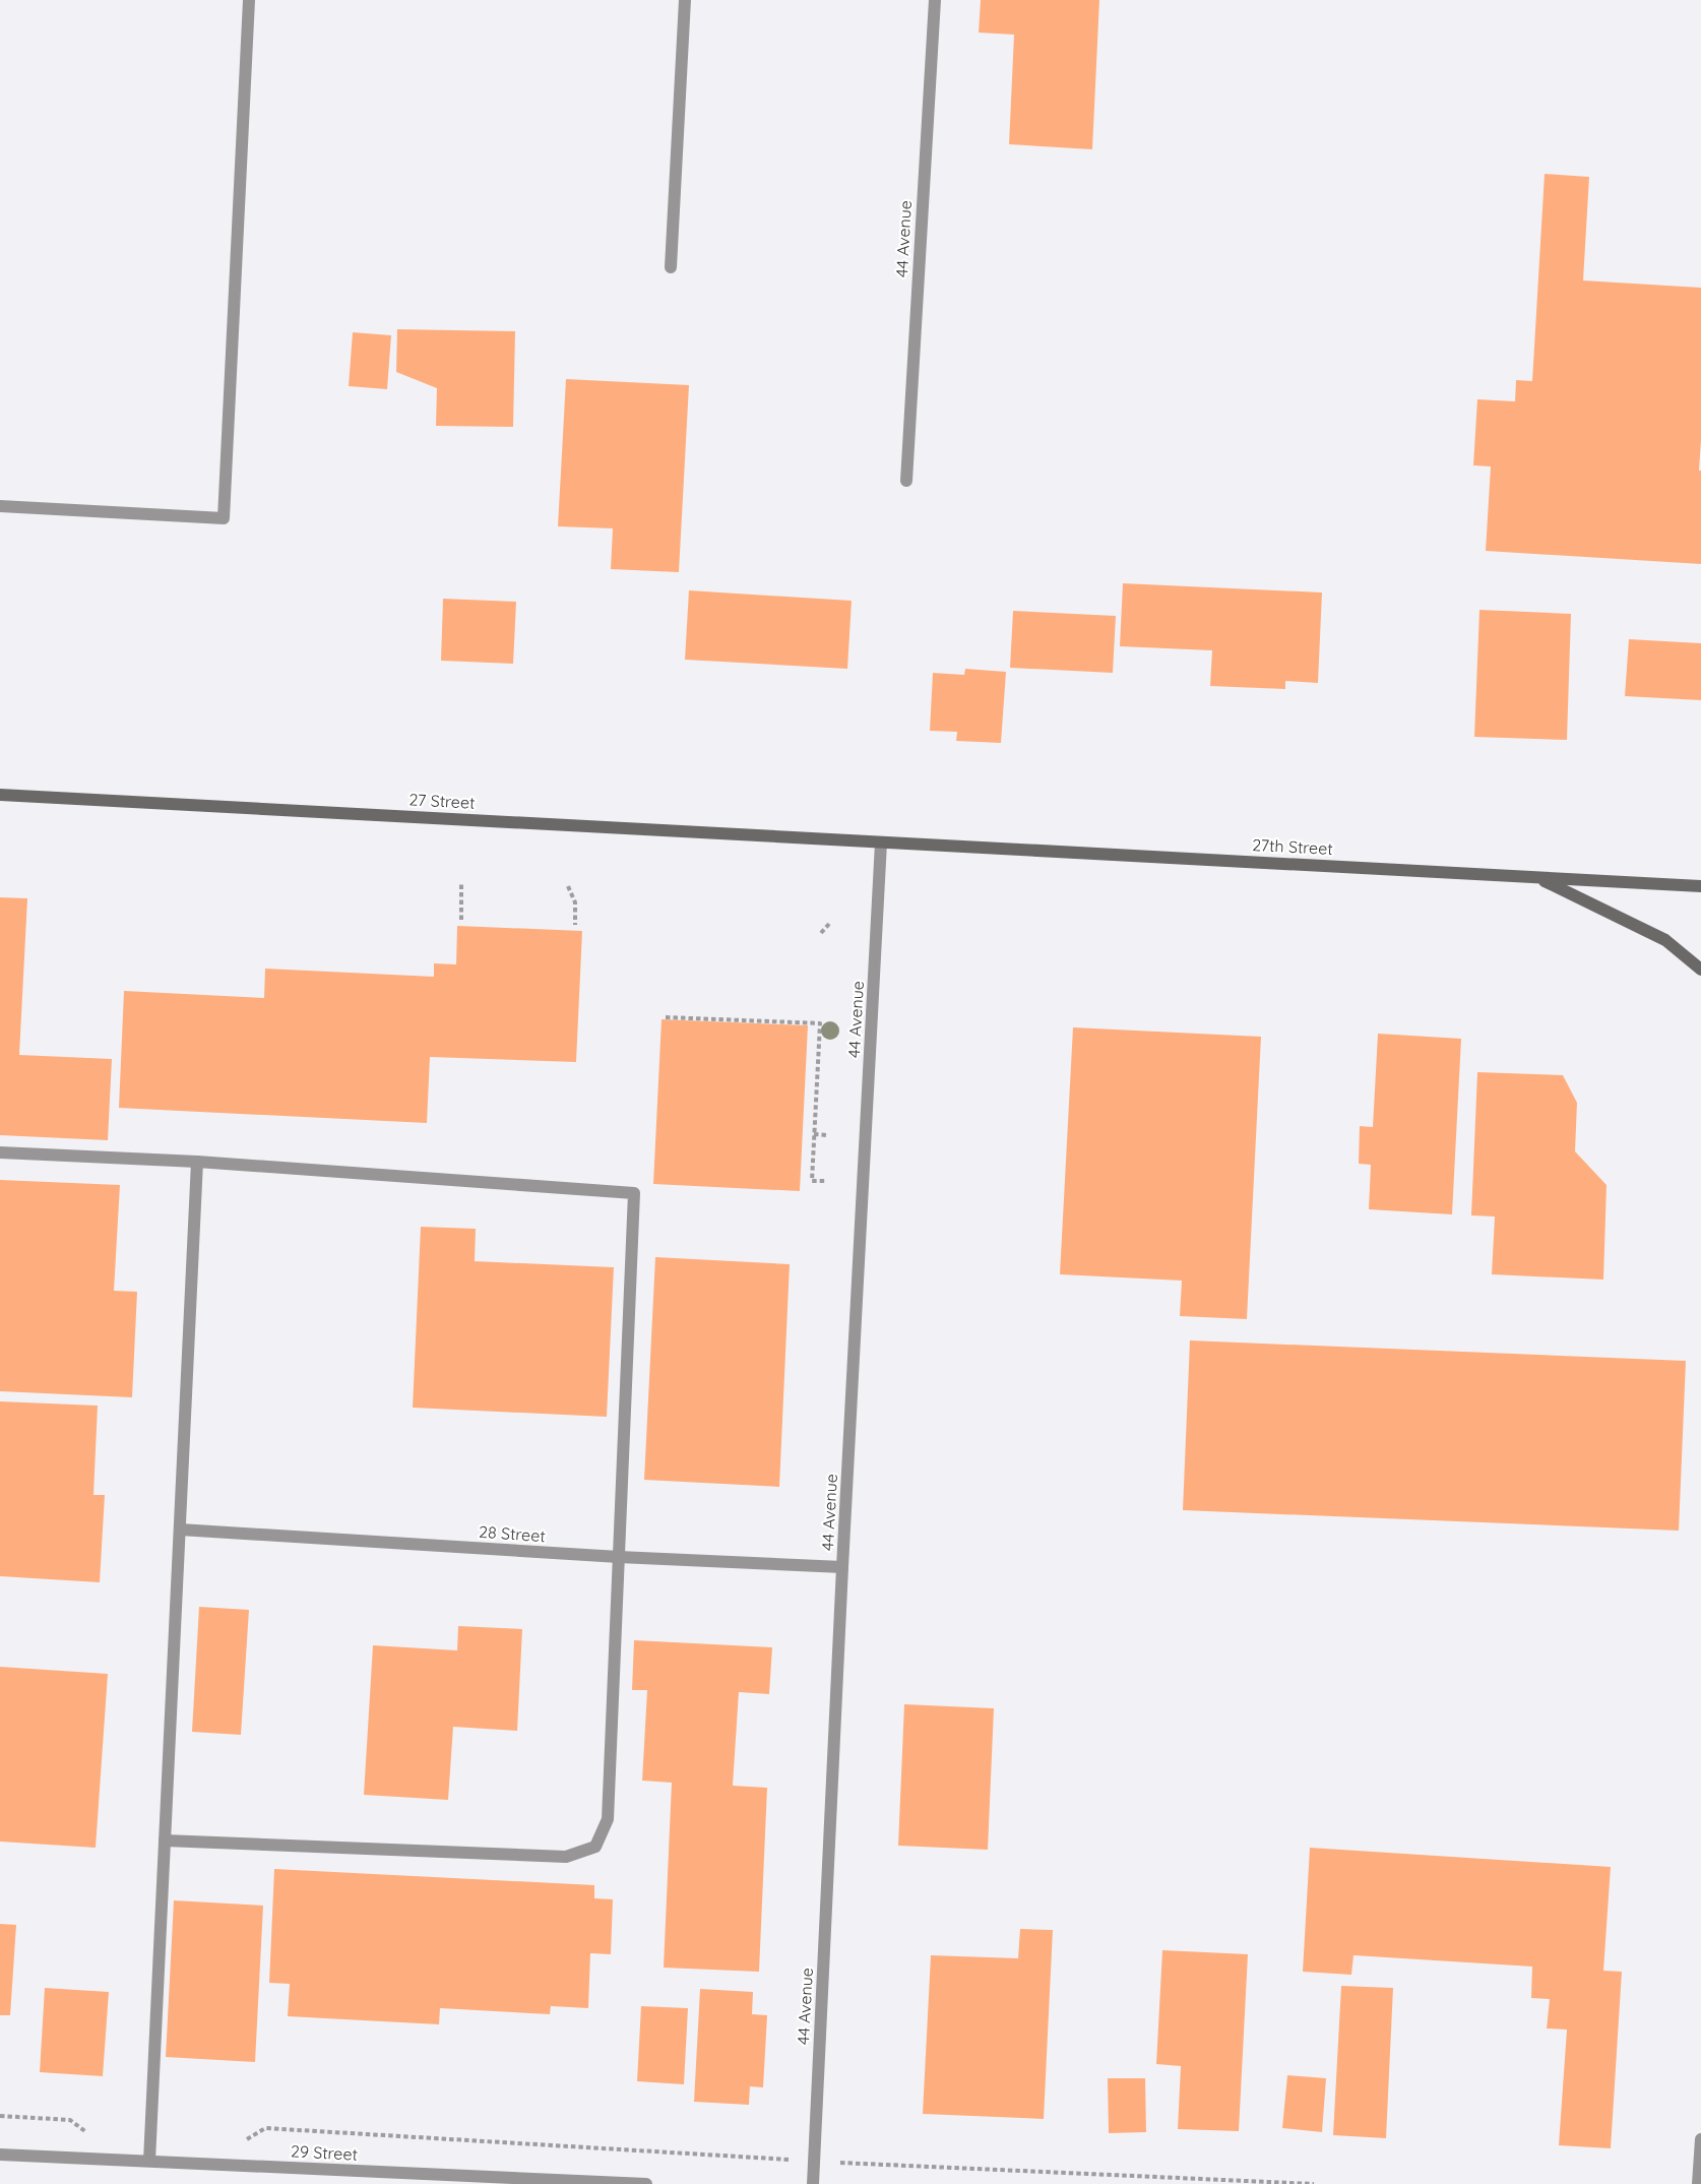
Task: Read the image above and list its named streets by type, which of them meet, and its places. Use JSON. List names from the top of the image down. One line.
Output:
{"streets":{"main road":["27 Street","27th Street"],"street":["44 Avenue","28 Street","29 Street"]},"crossings":[["44 Avenue","27 Street"],["44 Avenue","27th Street"],["44 Avenue","28 Street"],["27 Street","27th Street"]]}
